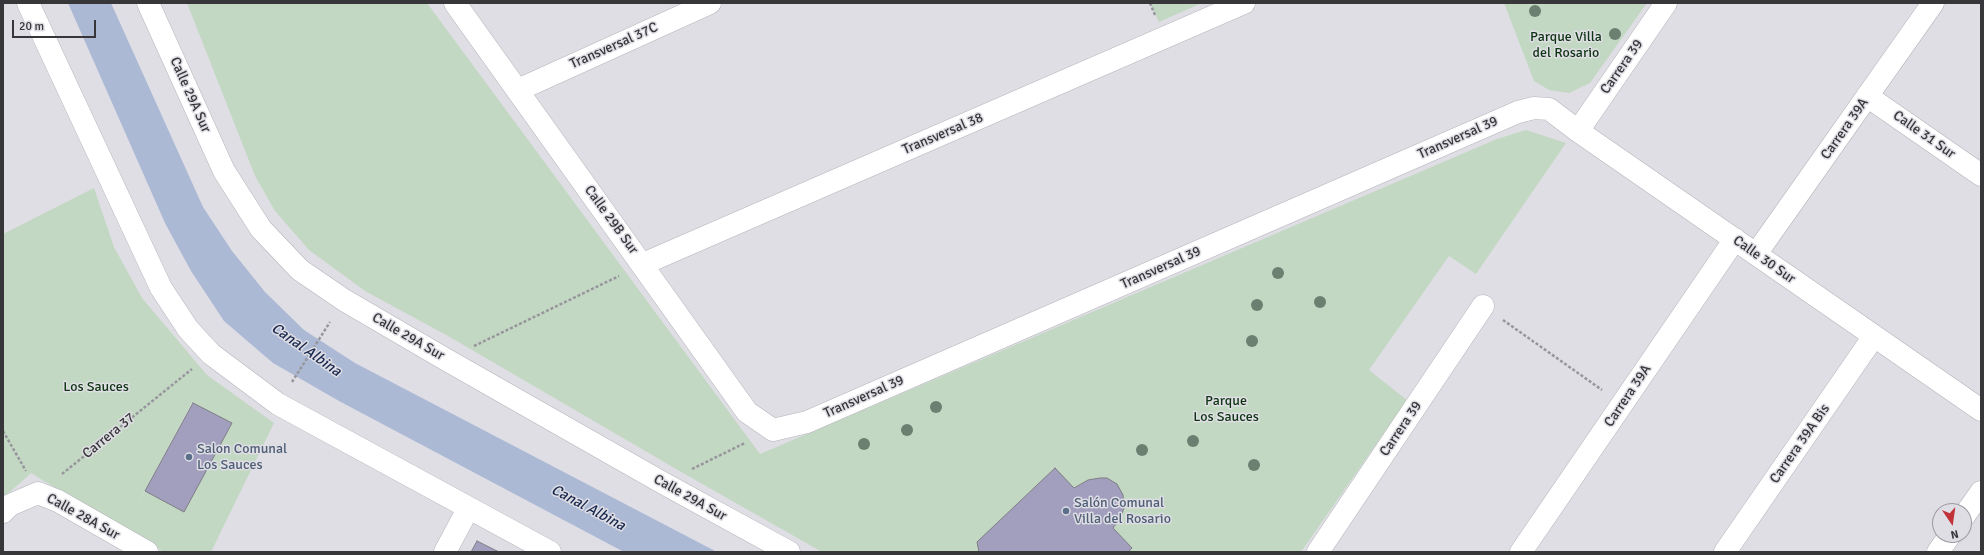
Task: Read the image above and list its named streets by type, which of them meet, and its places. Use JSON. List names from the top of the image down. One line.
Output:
{"streets":{"street":["Transversal 37C","Carrera 39","Calle 29A Sur","Carrera 39A","Transversal 38","Calle 31 Sur","Transversal 39","Calle 29B Sur","Calle 30 Sur","Carrera 39A Bis","Calle 28A Sur"],"path":["Carrera 37"]},"crossings":[["Transversal 37C","Calle 29B Sur"],["Carrera 39","Calle 30 Sur"],["Carrera 39A","Calle 31 Sur"],["Carrera 39A","Calle 30 Sur"],["Transversal 38","Calle 29B Sur"],["Transversal 39","Calle 29B Sur"],["Transversal 39","Calle 30 Sur"],["Calle 30 Sur","Carrera 39A Bis"],["Carrera 37","Calle 28A Sur"]],"water":["Canal Albina"],"parks":["Parque Villa del Rosario","Los Sauces","Parque Los Sauces"],"places":["Salon Comunal Los Sauces","Salón Comunal Villa del Rosario"],"scale_bar":"20 m","north":"bottom"}
